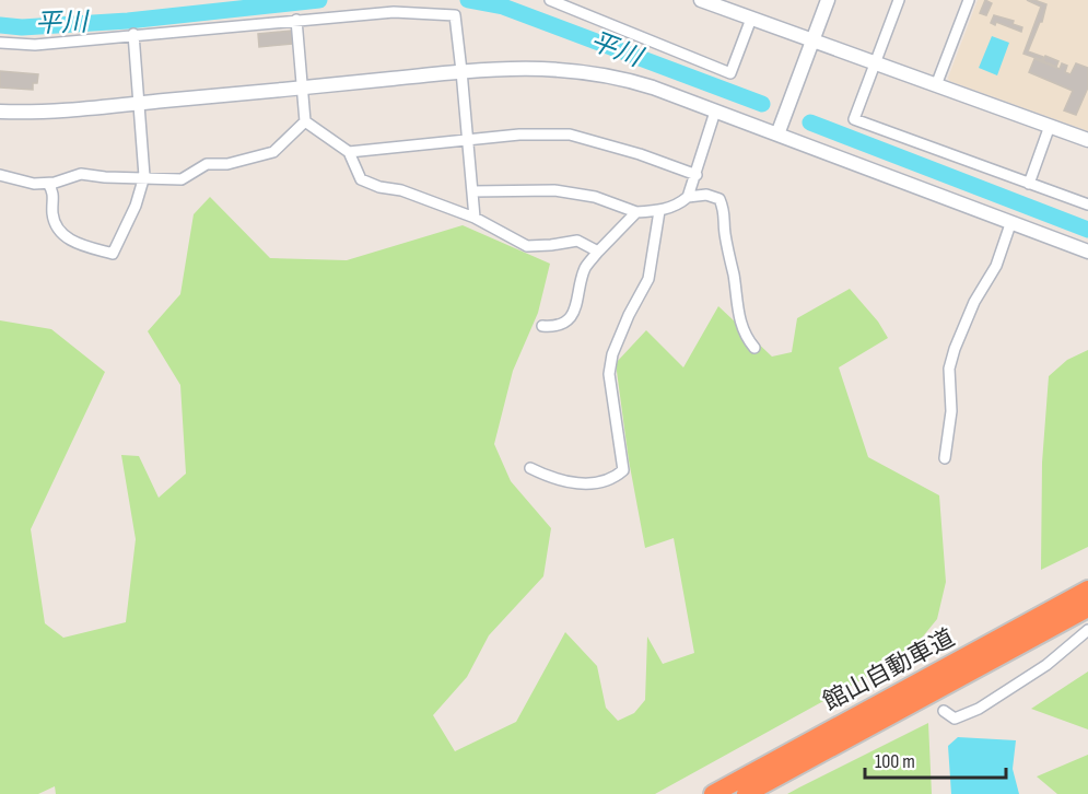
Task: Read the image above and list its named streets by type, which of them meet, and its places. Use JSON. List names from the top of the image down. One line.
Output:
{"streets":{"highway":["館山自動車道"]},"water":["平川"],"scale_bar":"100 m"}
